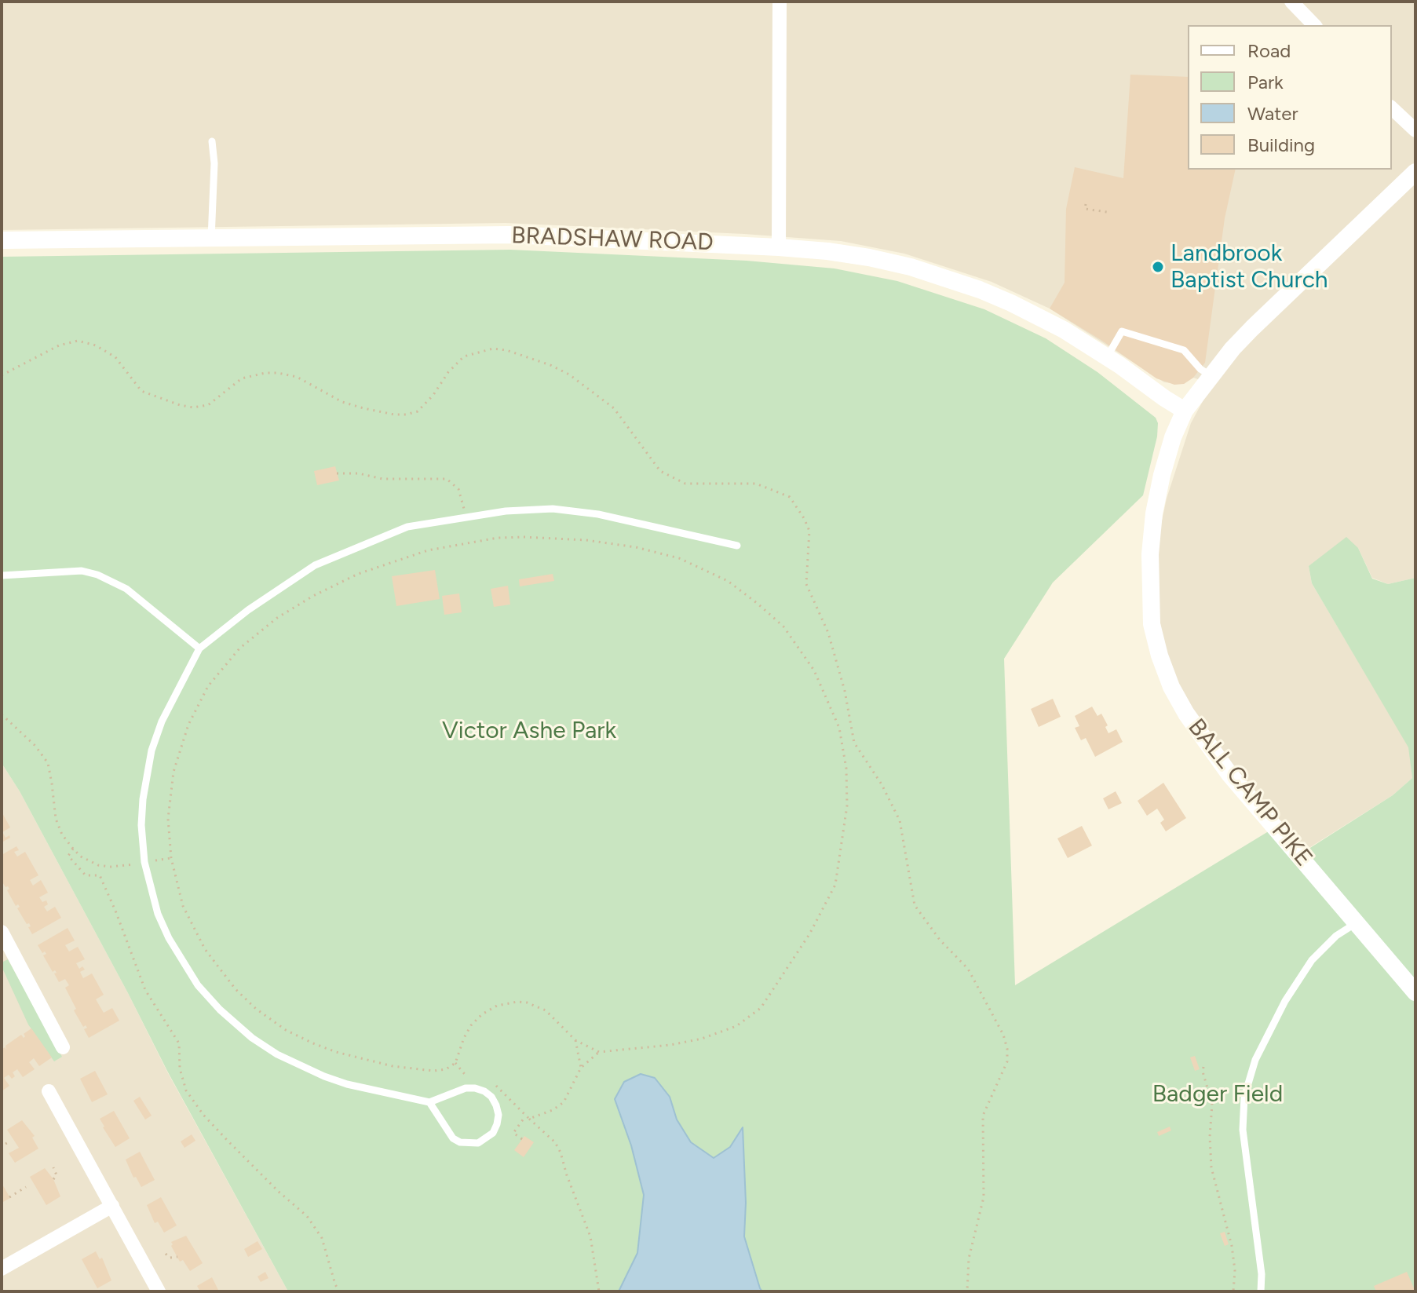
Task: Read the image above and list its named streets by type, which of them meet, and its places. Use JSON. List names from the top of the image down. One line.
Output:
{"streets":{"street":["BRADSHAW ROAD","BALL CAMP PIKE"]},"crossings":[["BRADSHAW ROAD","BALL CAMP PIKE"]],"parks":["Victor Ashe Park","Badger Field"],"places":["Landbrook Baptist Church"],"legend":["Road","Park","Water","Building"]}
